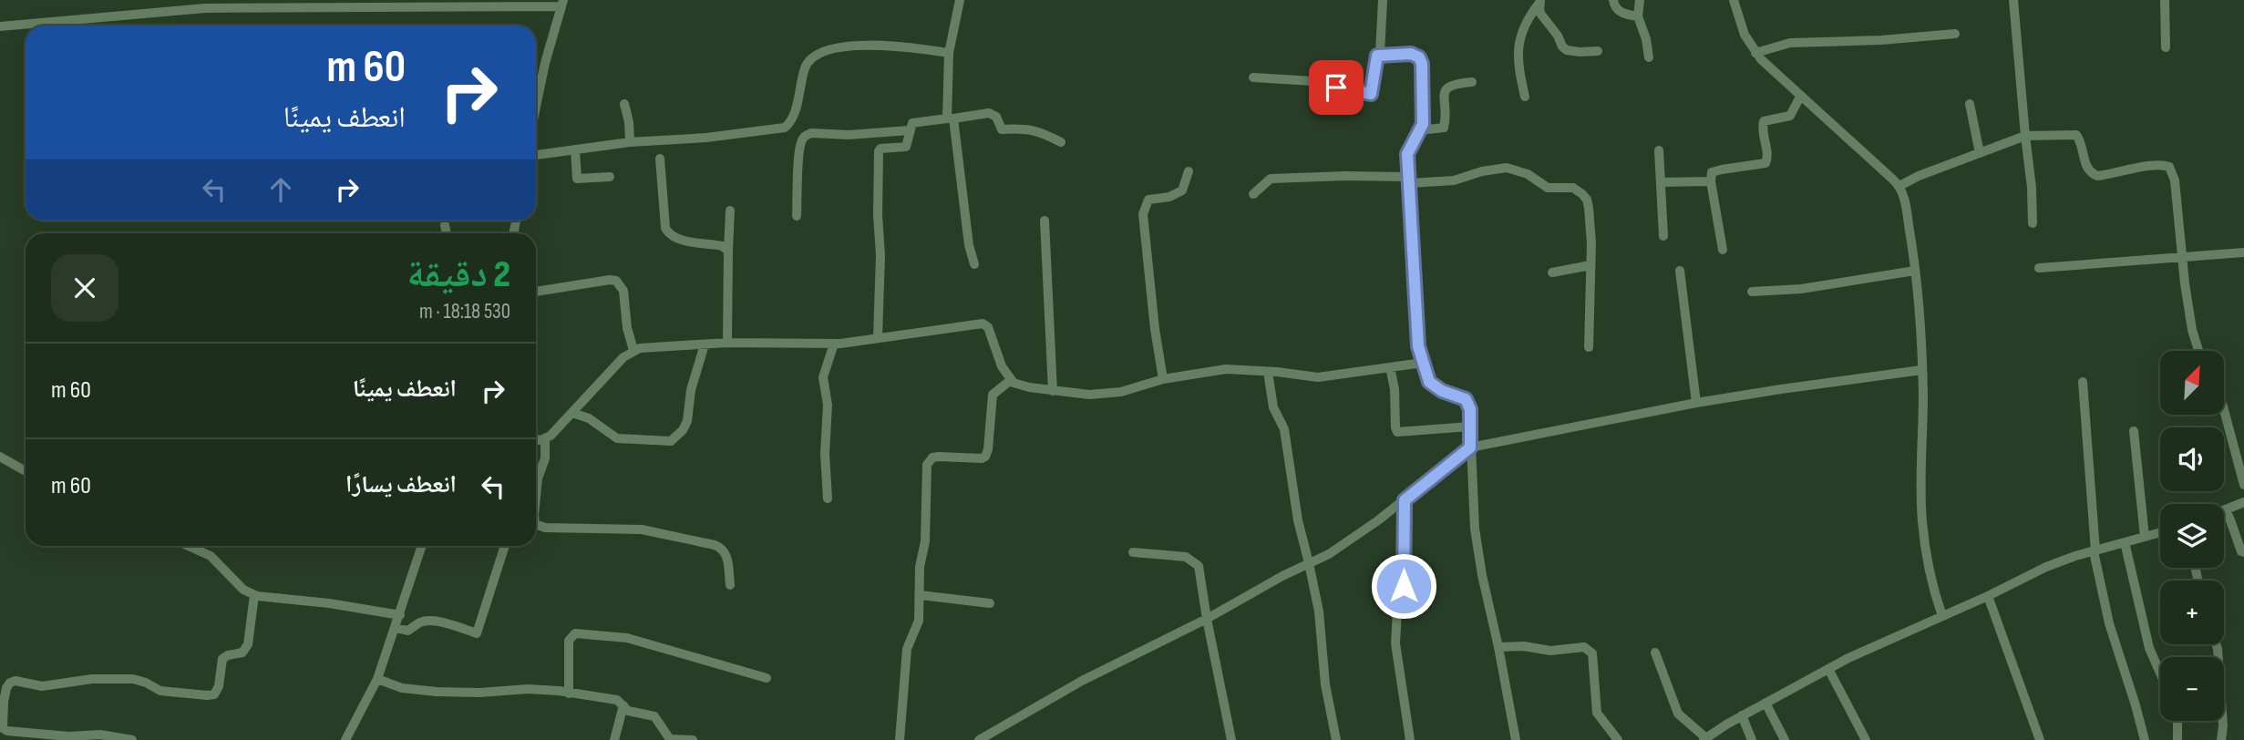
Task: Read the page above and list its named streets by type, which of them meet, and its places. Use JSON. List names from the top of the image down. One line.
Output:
{"north":"top right","page":{"turn":["60 m","انعطف يمينًا"],"heading":["2 دقيقة","530 m · 18:18"],"list":[{"name":"انعطف يمينًا","value":"60 m"},{"name":"انعطف يسارًا","value":"60 m"}],"map_buttons":["+","−"]}}
